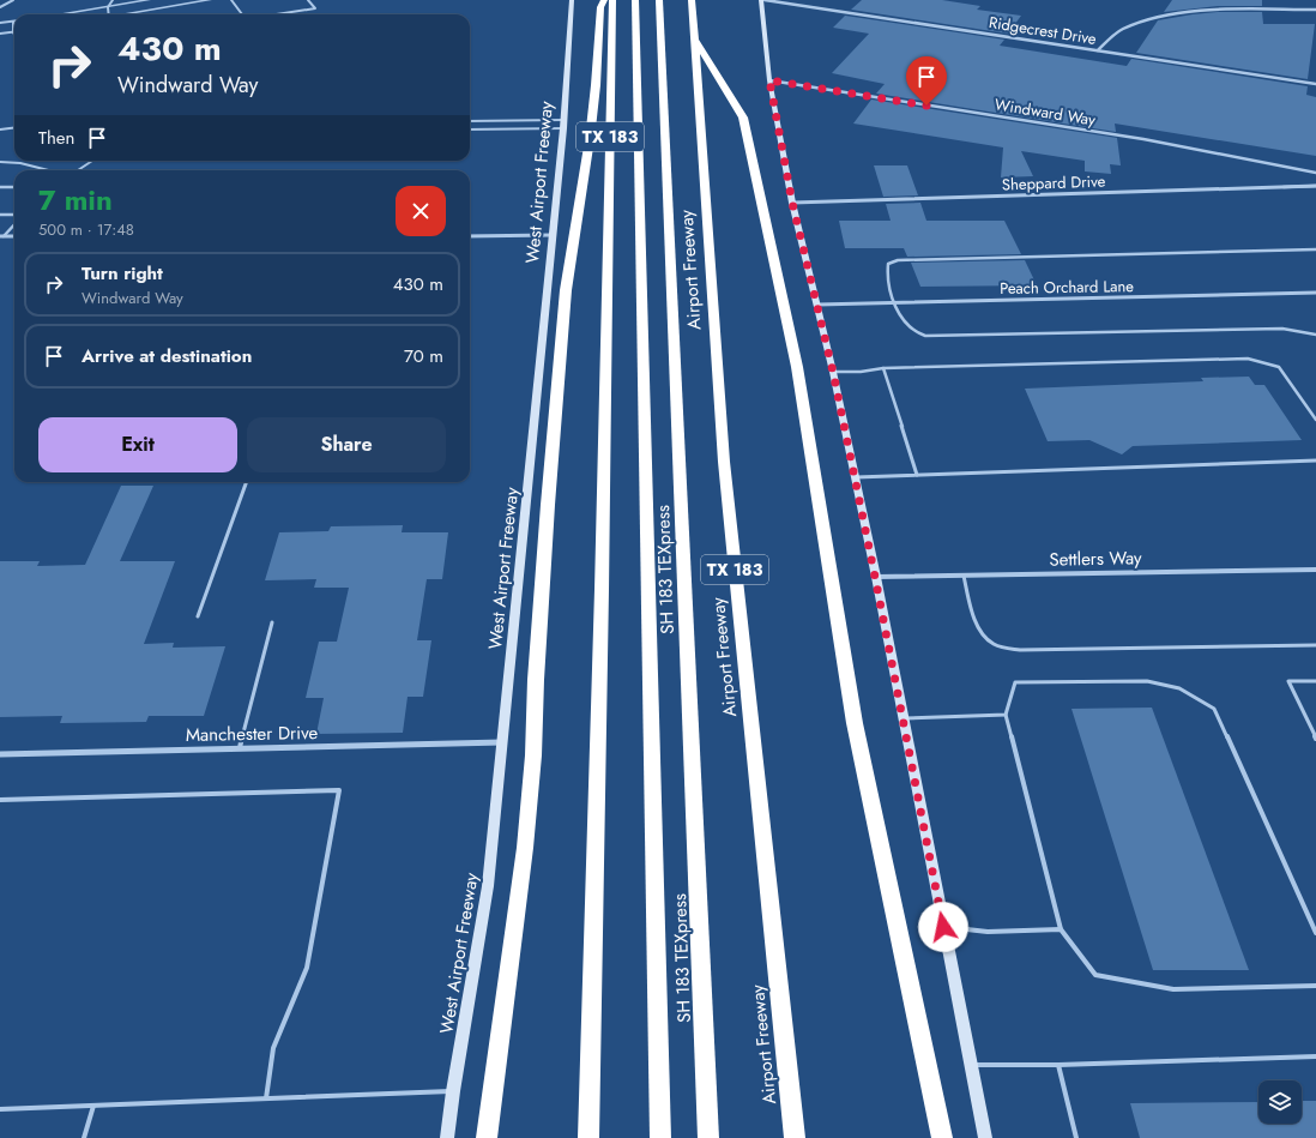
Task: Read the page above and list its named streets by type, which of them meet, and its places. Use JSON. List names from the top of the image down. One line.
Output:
{"streets":{"highway":["TX 183","Airport Freeway","SH 183 TEXpress"],"main road":["West Airport Freeway"],"street":["Ridgecrest Drive","Windward Way","Sheppard Drive","Peach Orchard Lane","Settlers Way","Manchester Drive"]},"crossings":[["West Airport Freeway","Manchester Drive"]],"page":{"turn":["430 m","Windward Way"],"then":"Then","heading":["7 min","500 m · 17:48"],"list":[{"name":"Turn right","note":"Windward Way","value":"430 m"},{"name":"Arrive at destination","value":"70 m"}],"buttons":["Exit","Share"]}}
